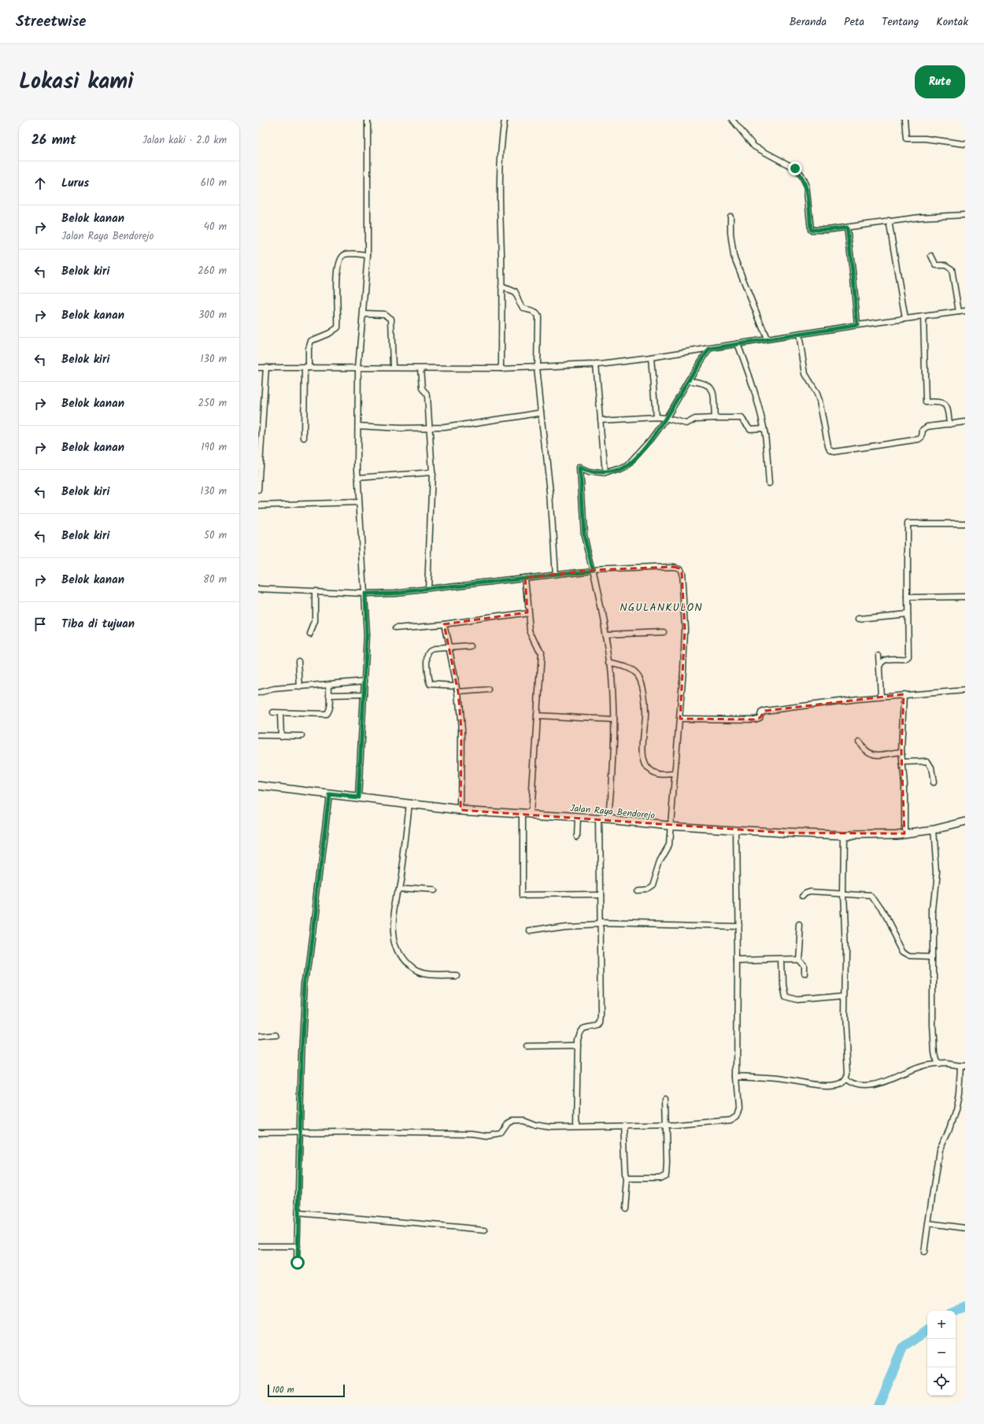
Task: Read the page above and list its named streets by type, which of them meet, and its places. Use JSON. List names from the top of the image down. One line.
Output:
{"streets":{"main road":["Jalan Raya Bendorejo"]},"districts":["NGULANKULON"],"scale_bar":"100 m","page":{"header":"Streetwise","nav":["Beranda","Peta","Tentang","Kontak"],"title":"Lokasi kami","buttons":"Rute","heading":["26 mnt","Jalan kaki · 2.0 km"],"list":[["Lurus","610 m"],["Belok kanan","Jalan Raya Bendorejo","40 m"],["Belok kiri","260 m"],["Belok kanan","300 m"],["Belok kiri","130 m"],["Belok kanan","250 m"],["Belok kanan","190 m"],["Belok kiri","130 m"],["Belok kiri","50 m"],["Belok kanan","80 m"],"Tiba di tujuan"],"map_buttons":["+","−"],"scale":"100 m"}}
